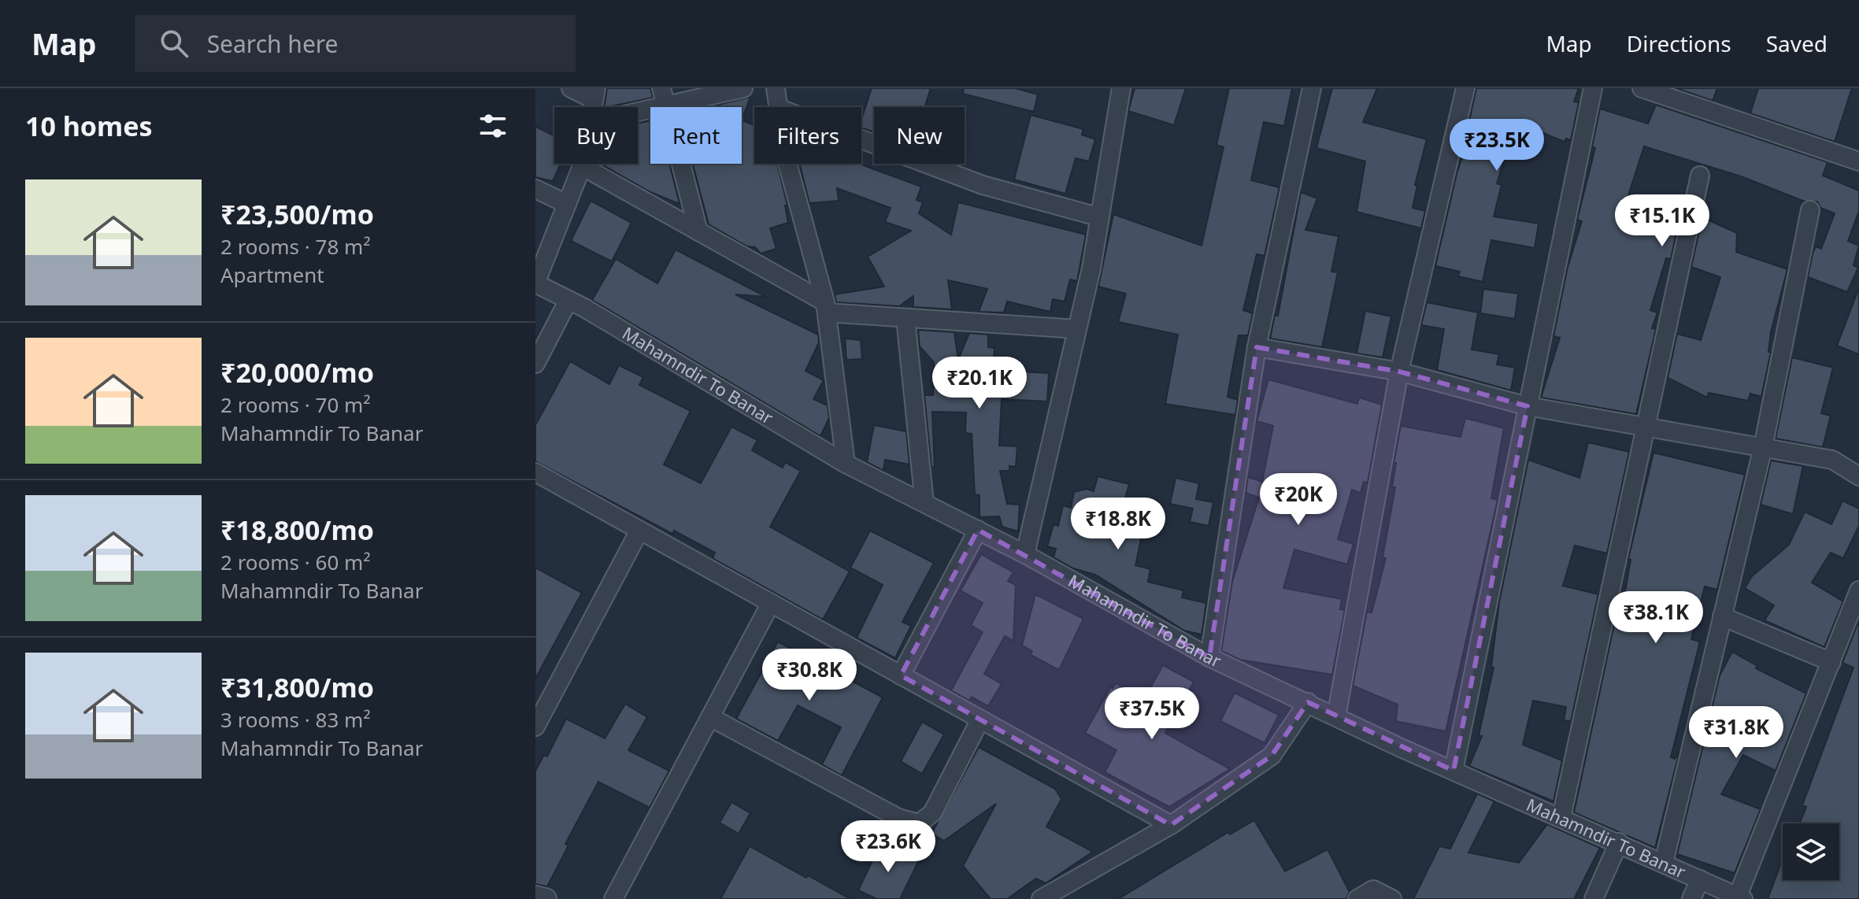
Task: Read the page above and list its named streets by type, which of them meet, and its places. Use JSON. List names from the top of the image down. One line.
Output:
{"streets":{"street":["Mahamndir To Banar"]},"page":{"header":"Map","search":"Search here","nav":["Map","Directions","Saved"],"heading":"10 homes","chip":["Buy","Rent","Filters","New"],"price":["₹23.5K","₹15.1K","₹20.1K","₹20K","₹18.8K","₹38.1K","₹30.8K","₹37.5K","₹31.8K","₹23.6K"],"list":[{"name":"₹23,500/mo","note":"2 rooms · 78 m² · Apartment"},{"name":"₹20,000/mo","note":"2 rooms · 70 m² · Mahamndir To Banar"},{"name":"₹18,800/mo","note":"2 rooms · 60 m² · Mahamndir To Banar"},{"name":"₹31,800/mo","note":"3 rooms · 83 m² · Mahamndir To Banar"}]}}
